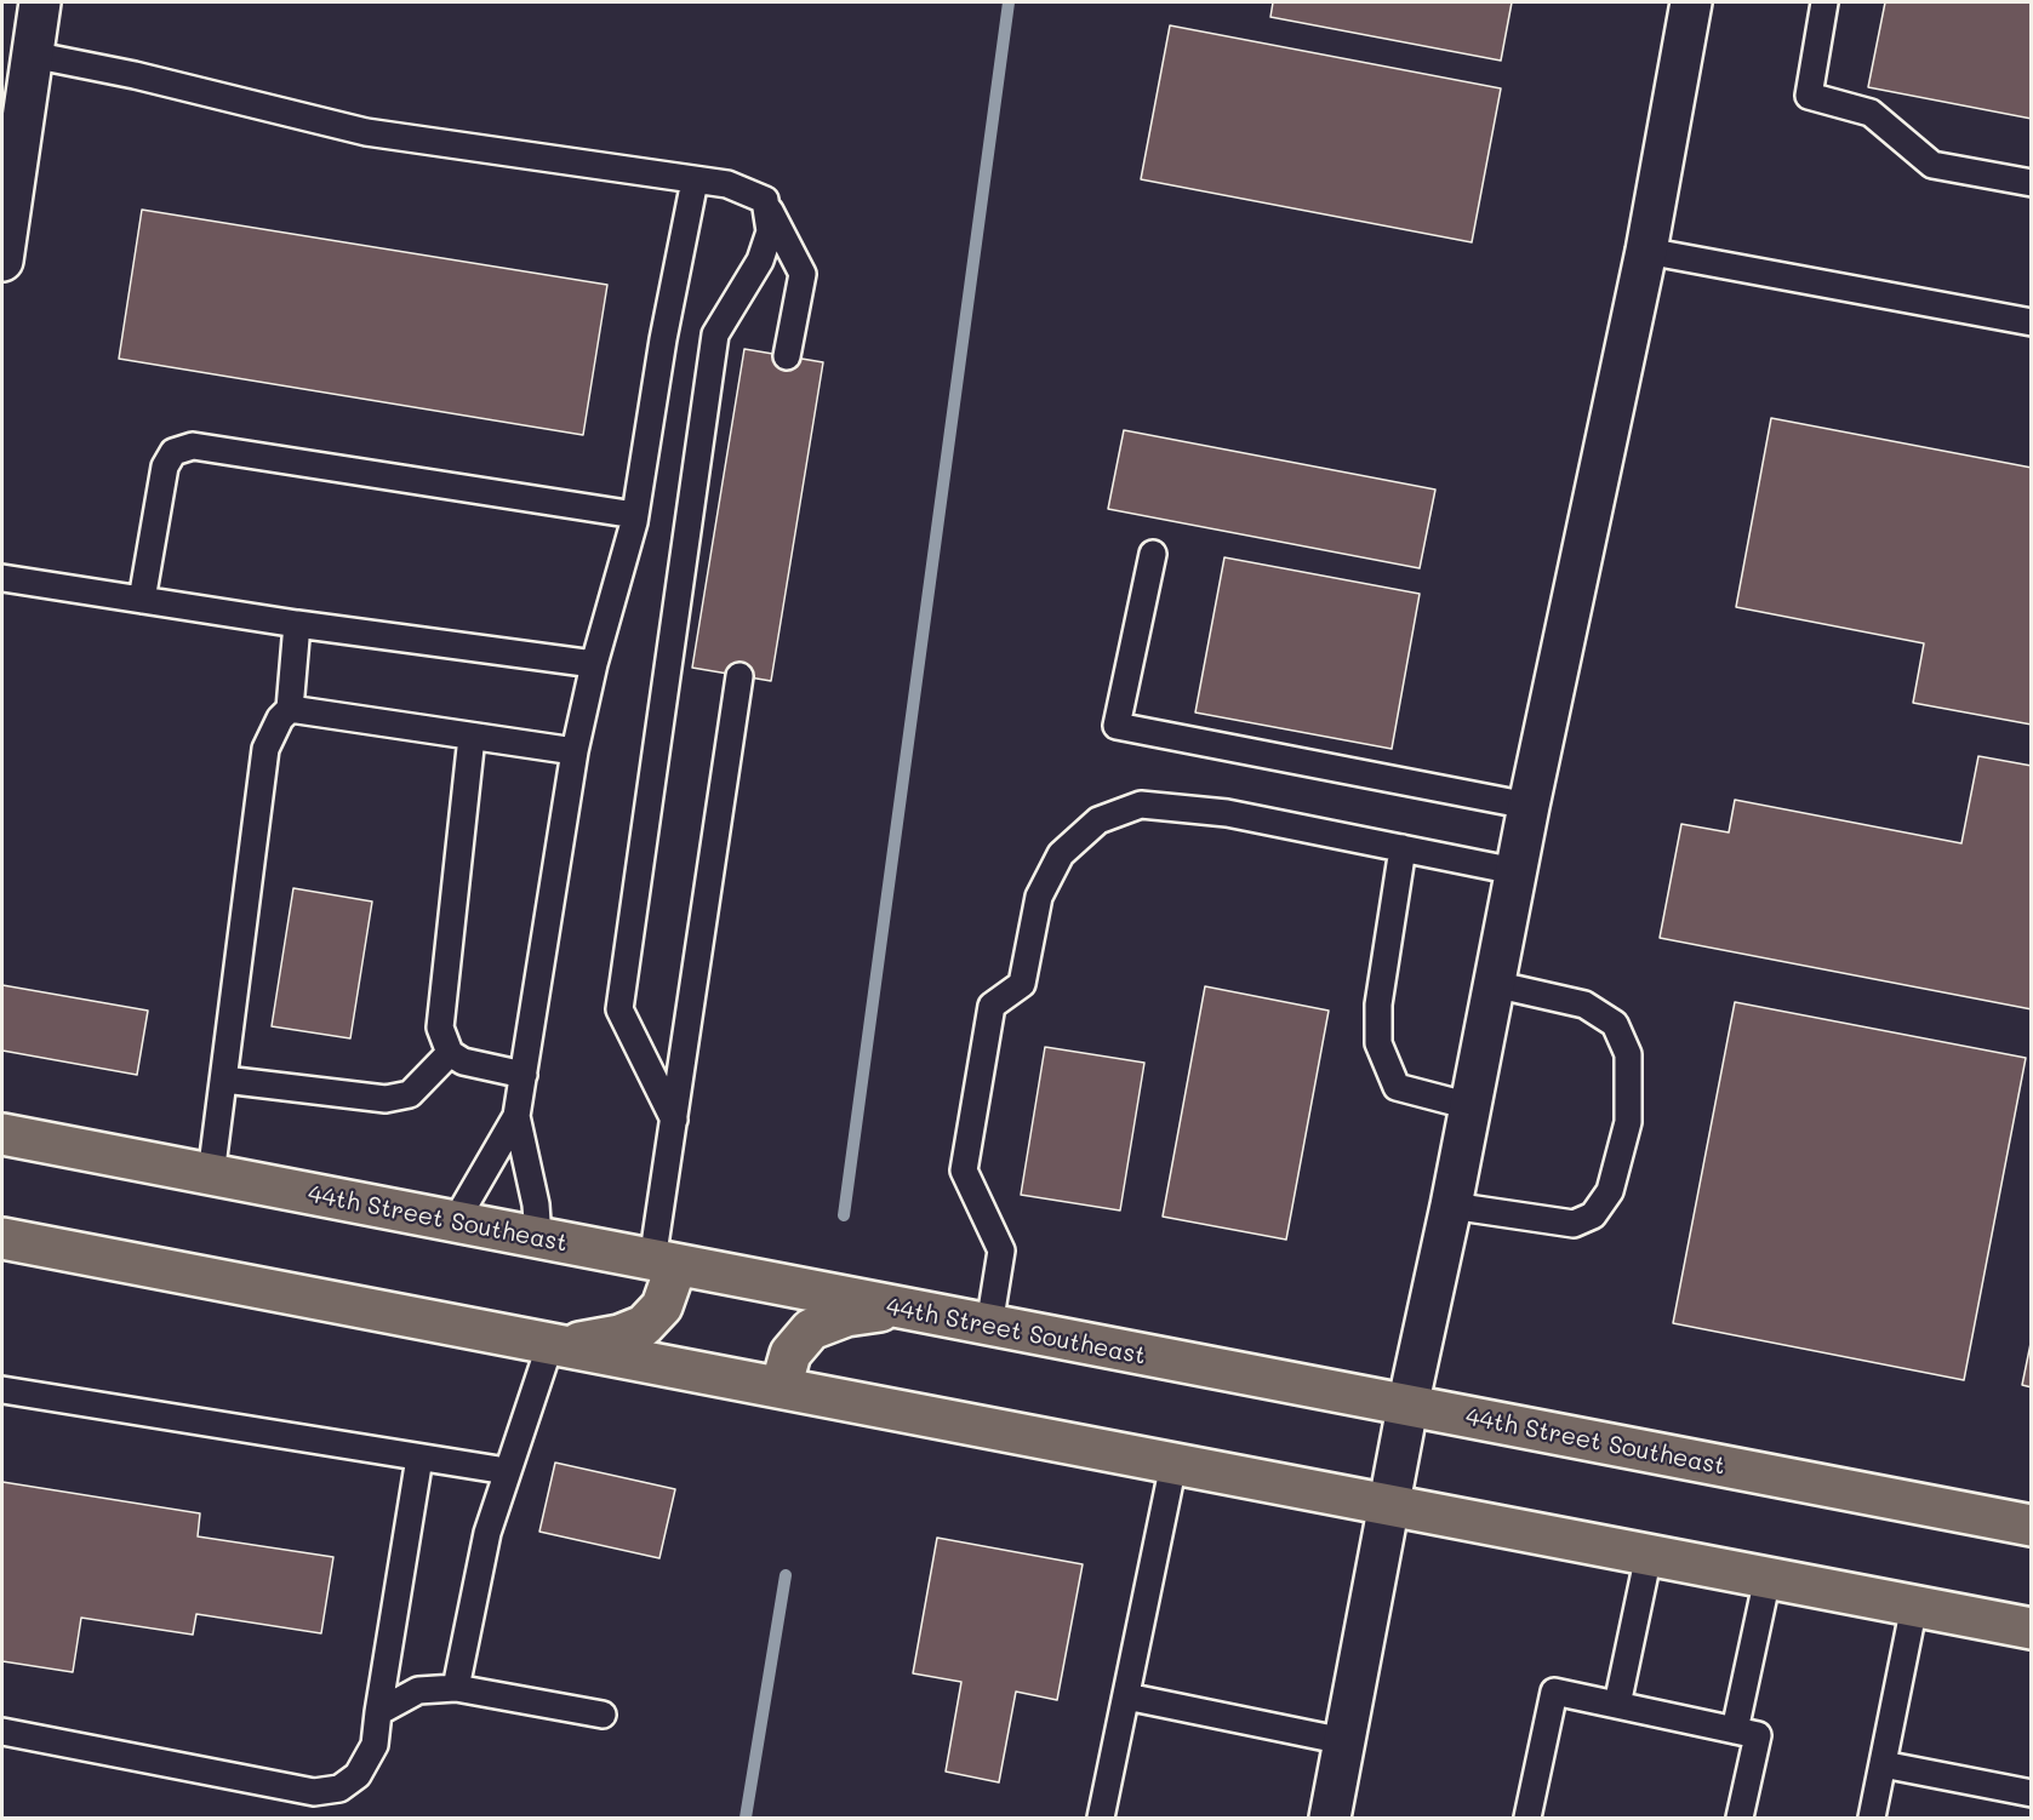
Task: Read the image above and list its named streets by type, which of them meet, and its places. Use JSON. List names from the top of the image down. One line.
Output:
{"streets":{"main road":["44th Street Southeast"]}}
